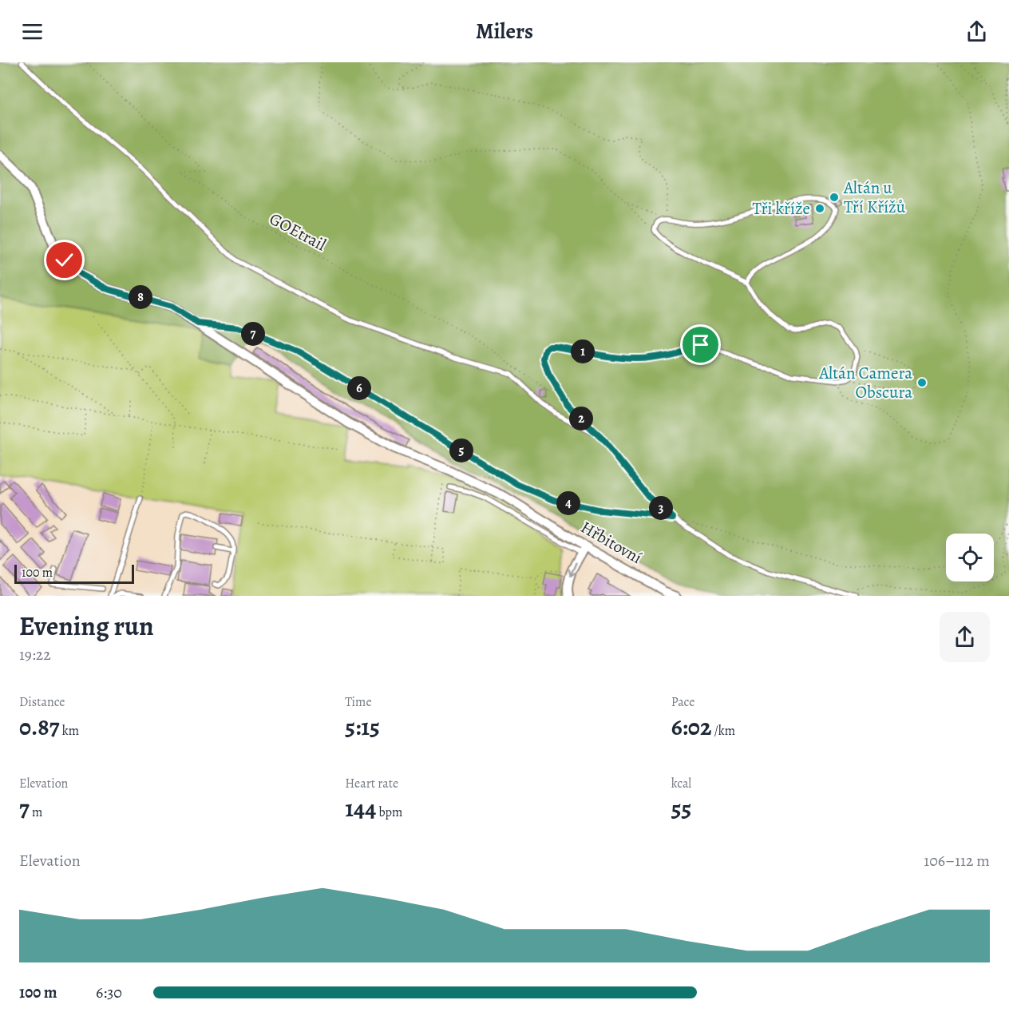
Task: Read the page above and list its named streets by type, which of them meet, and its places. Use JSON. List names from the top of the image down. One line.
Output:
{"streets":{"street":["Hřbitovní"],"path":["GOEtrail"]},"places":["Altán u Tří Křížů","Tři kříže","Altán Camera Obscura"],"scale_bar":"100 m","page":{"header":"Milers","pins":["8","7","1","6","2","5","4","3"],"scale":"100 m","heading":["Evening run","19:22"],"stats":[["Distance","0.87 km"],["Time","5:15"],["Pace","6:02 /km"],["Elevation","7 m"],["Heart rate","144 bpm"],["kcal","55"]],"chart":["Elevation","106–112 m"],"list":[{"name":"100 m","note":"6:30"}]}}
